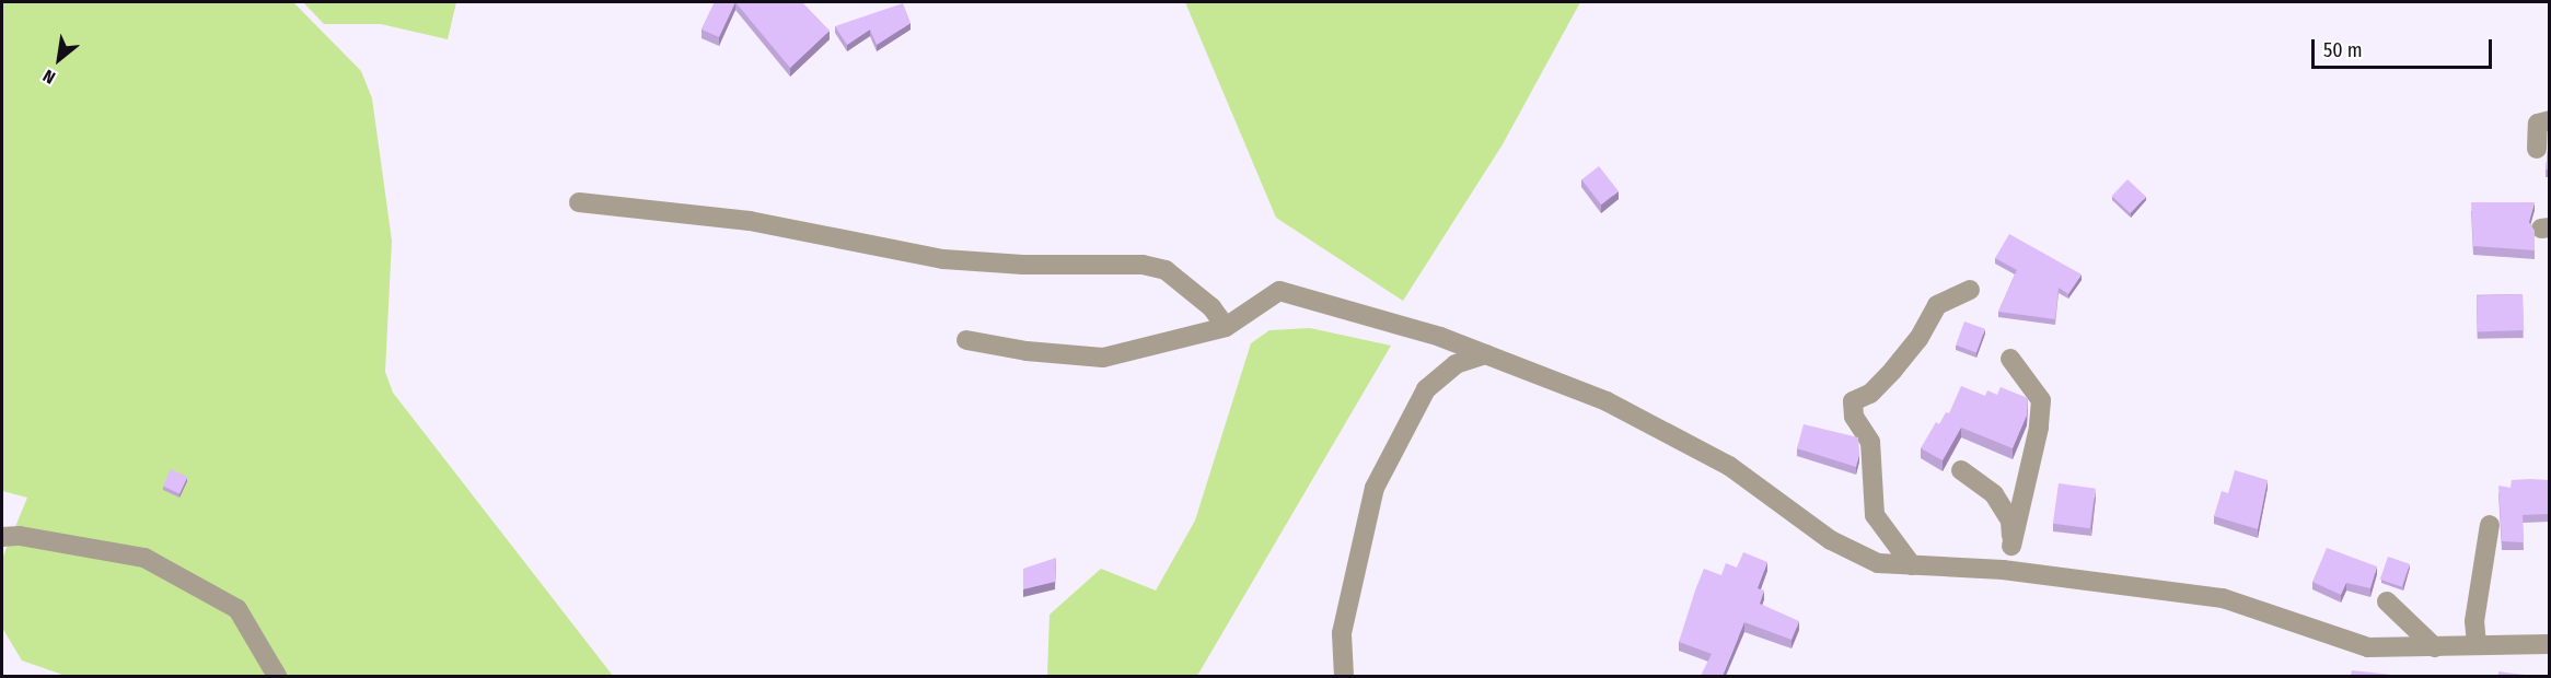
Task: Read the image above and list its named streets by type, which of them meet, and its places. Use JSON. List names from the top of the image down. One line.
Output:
{"scale_bar":"50 m","north":"bottom left"}
